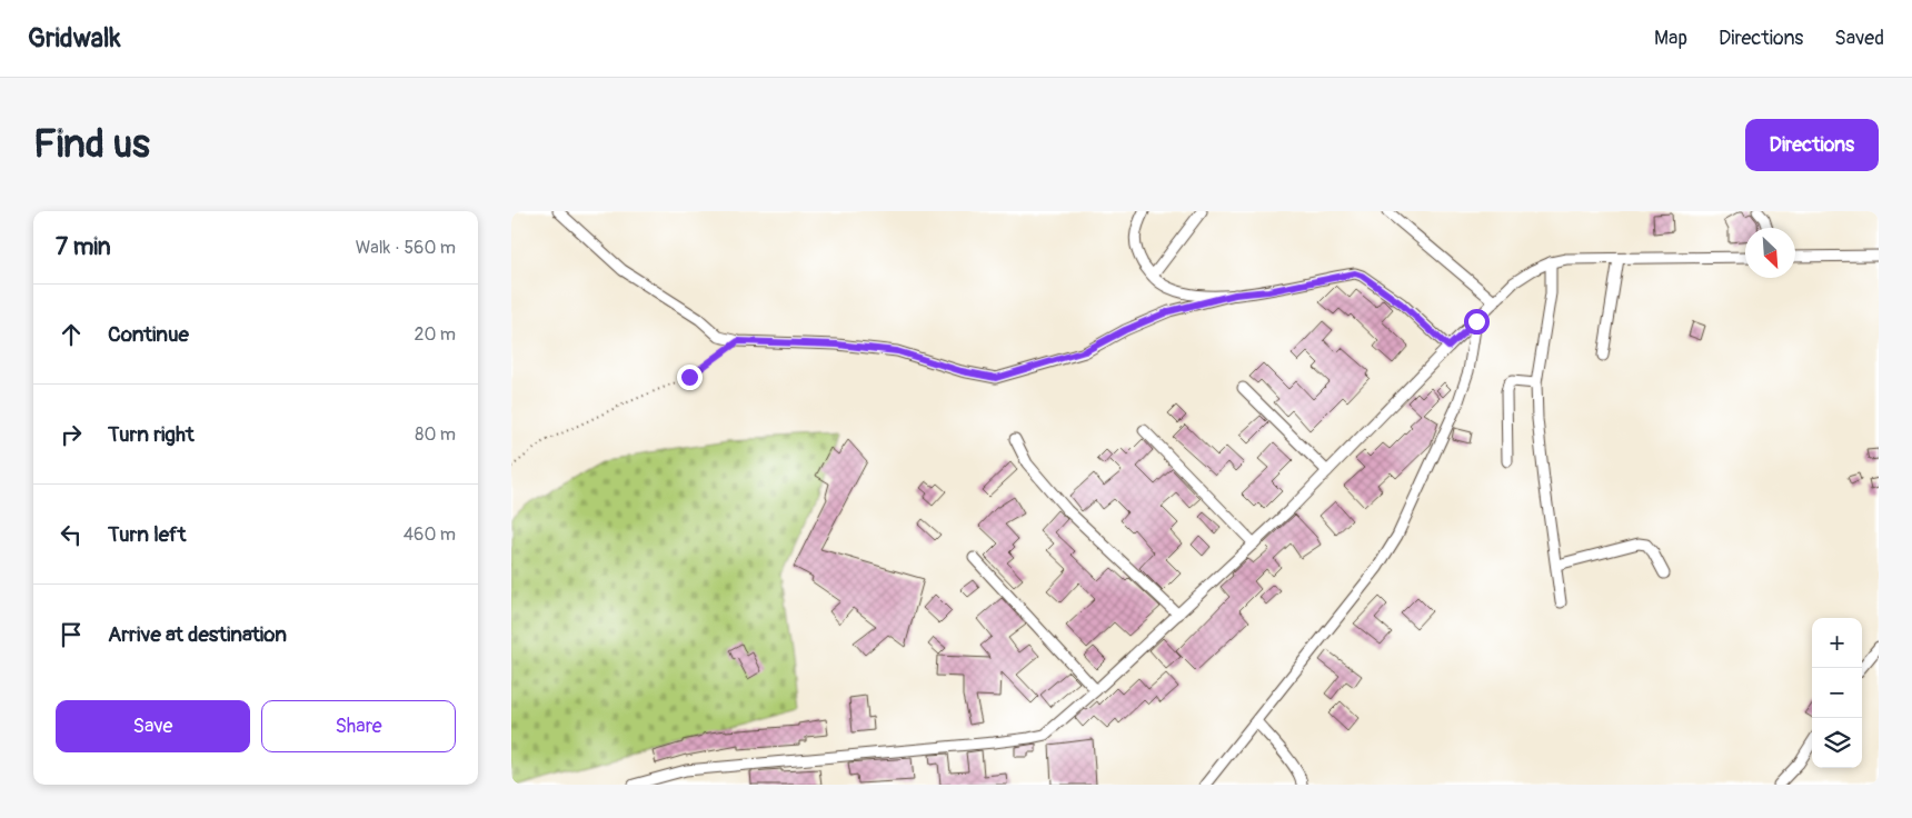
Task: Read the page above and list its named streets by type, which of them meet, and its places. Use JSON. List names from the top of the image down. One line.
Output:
{"north":"bottom right","page":{"header":"Gridwalk","nav":["Map","Directions","Saved"],"buttons":["Directions",["Save","Share"]],"title":"Find us","heading":["7 min","Walk · 560 m"],"list":[["Continue","20 m"],["Turn right","80 m"],["Turn left","460 m"],"Arrive at destination"],"map_buttons":["+","−"]}}
